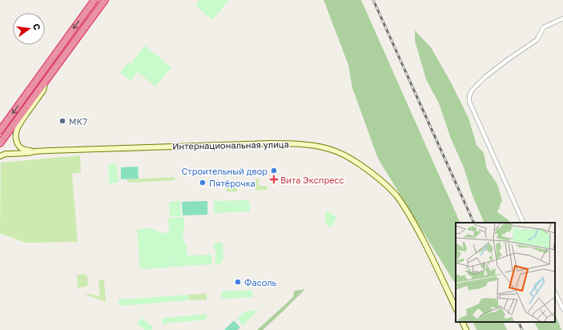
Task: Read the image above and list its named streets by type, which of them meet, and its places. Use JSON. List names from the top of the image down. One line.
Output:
{"streets":{"street":["Интернациональная улица"]},"places":{"other":["МК7","Строительный двор","Пятёрочка","Фасоль"],"health":["Вита Экспресс"]},"north":"right"}
